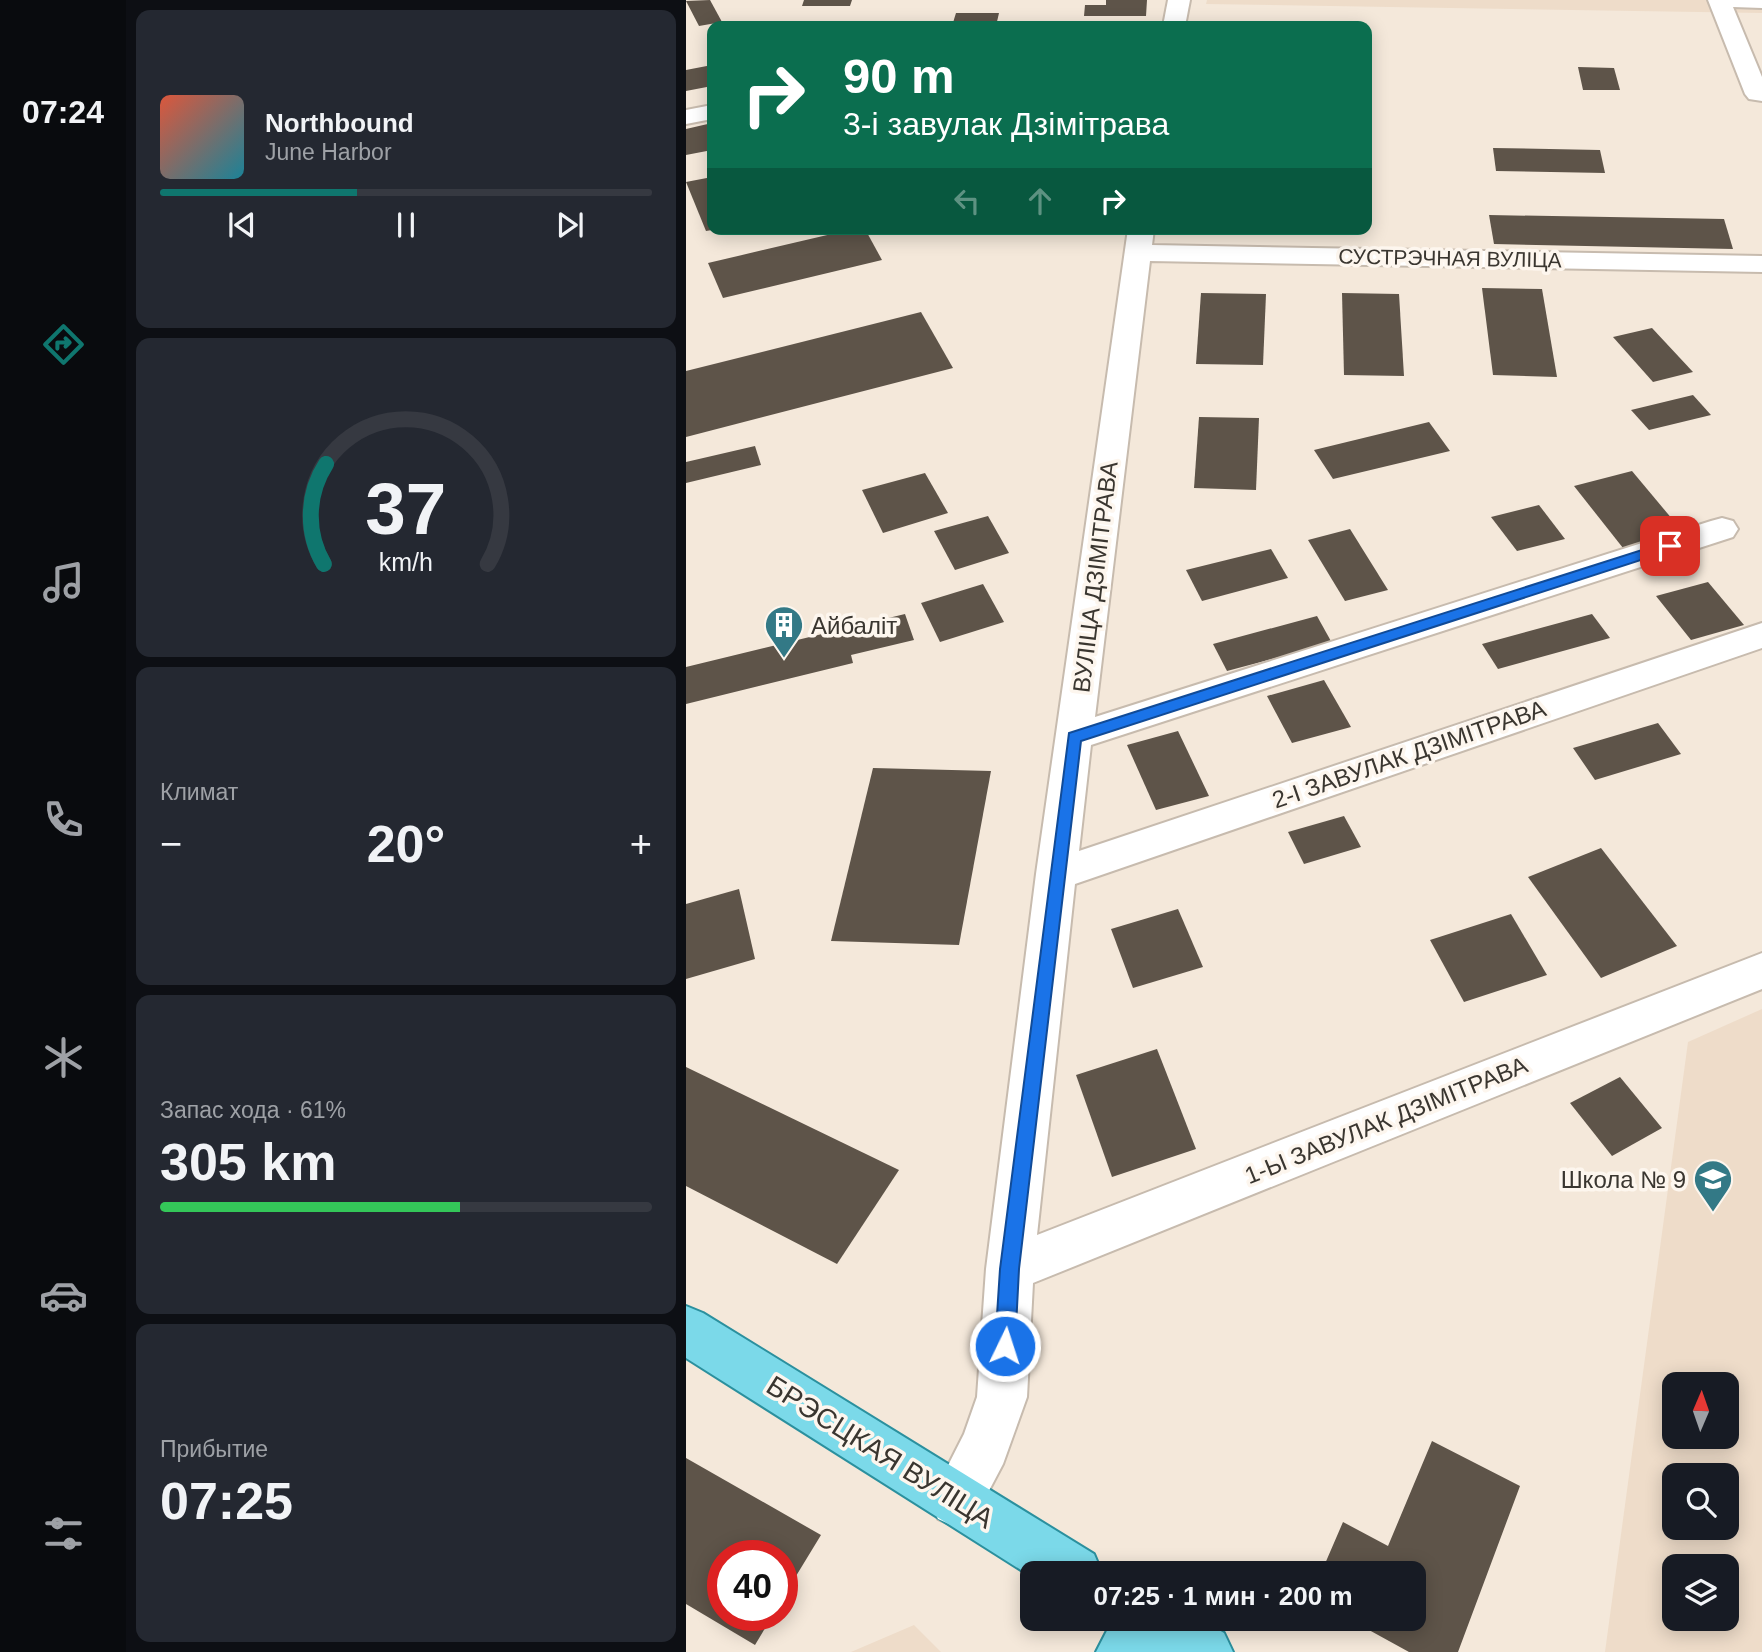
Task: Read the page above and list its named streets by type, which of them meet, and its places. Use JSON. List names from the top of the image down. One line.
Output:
{"streets":{"main road":["БРЭСЦКАЯ ВУЛІЦА"],"street":["СУСТРЭЧНАЯ ВУЛІЦА","ВУЛІЦА ДЗІМІТРАВА","2-І ЗАВУЛАК ДЗІМІТРАВА","1-Ы ЗАВУЛАК ДЗІМІТРАВА"]},"crossings":[["СУСТРЭЧНАЯ ВУЛІЦА","ВУЛІЦА ДЗІМІТРАВА"],["ВУЛІЦА ДЗІМІТРАВА","2-І ЗАВУЛАК ДЗІМІТРАВА"],["ВУЛІЦА ДЗІМІТРАВА","1-Ы ЗАВУЛАК ДЗІМІТРАВА"],["ВУЛІЦА ДЗІМІТРАВА","БРЭСЦКАЯ ВУЛІЦА"]],"places":{"building":["Айбаліт"],"school or university":["Школа № 9"]},"north":"top","page":{"tabs":"07:24","turn":["90 m","3-і завулак Дзімітрава"],"song":["Northbound","June Harbor"],"tile":["Климат",["Запас хода · 61%","305 km"],["Прибытие","07:25"]],"heat":["−","20°","+"],"limit":"40","trip":"07:25 · 1 мин · 200 m","gauge":["37","km/h"]}}
